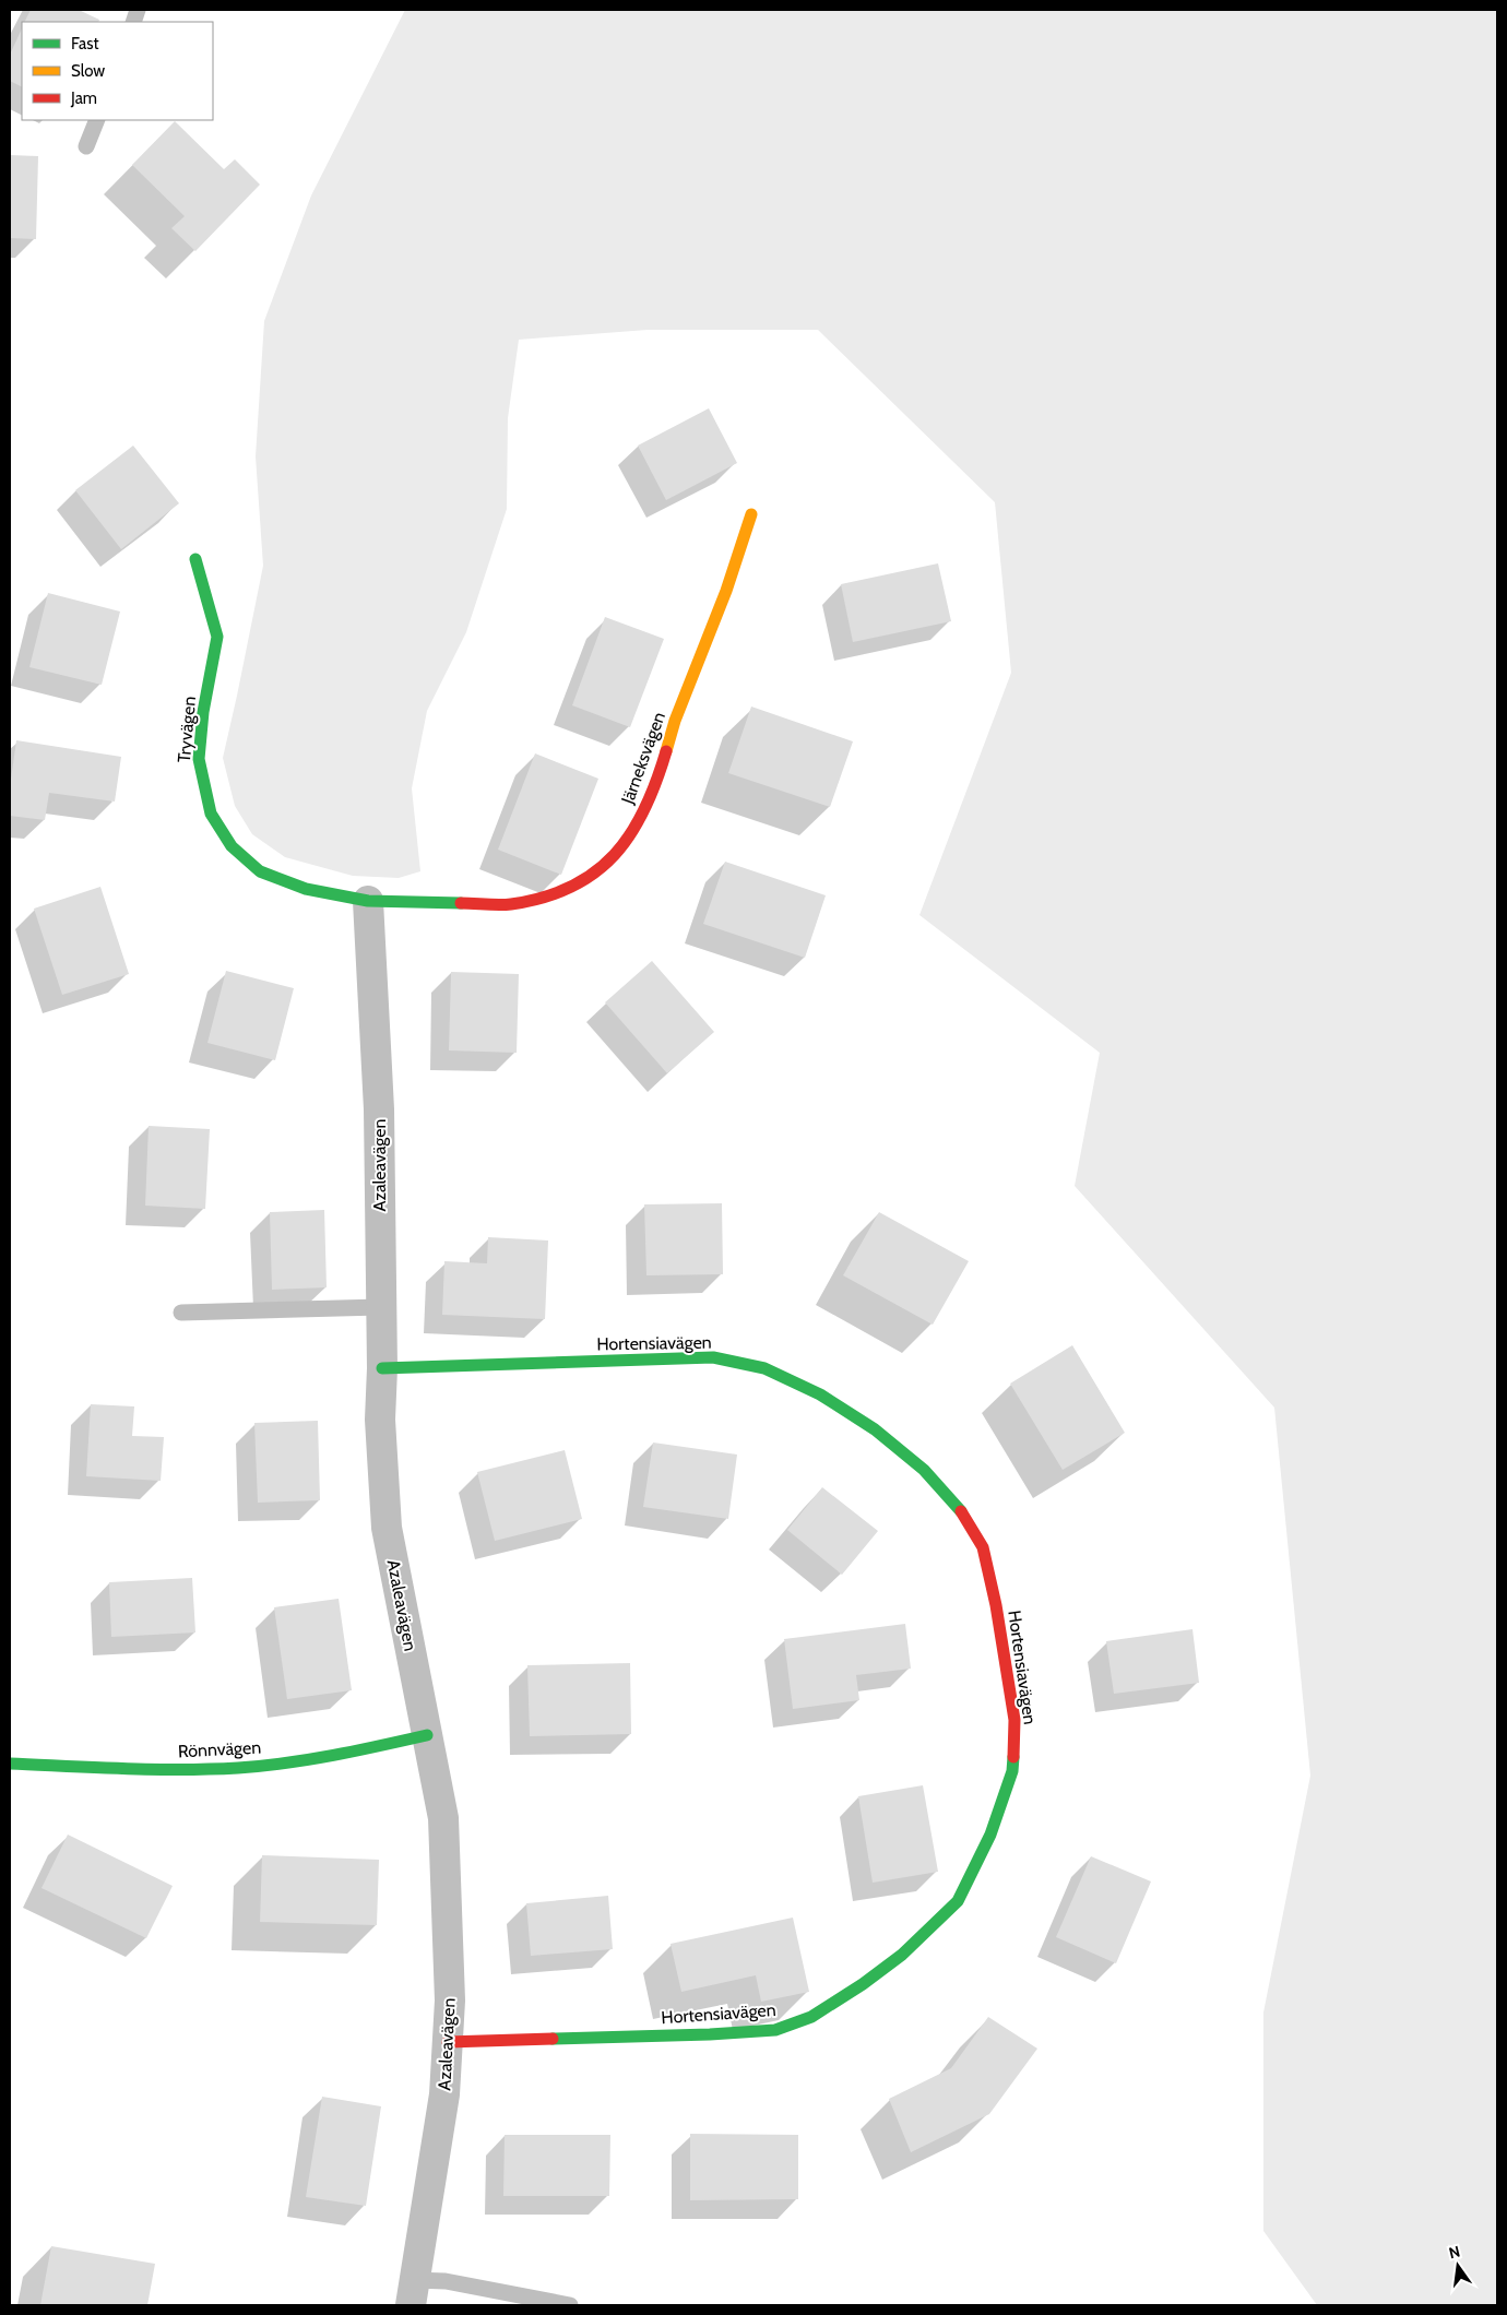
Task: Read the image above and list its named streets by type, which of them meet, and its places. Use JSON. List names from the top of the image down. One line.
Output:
{"streets":{"street":["Tryvägen","Järneksvägen","Azaleavägen","Hortensiavägen","Rönnvägen"]},"crossings":[["Tryvägen","Järneksvägen"],["Tryvägen","Azaleavägen"],["Järneksvägen","Azaleavägen"],["Azaleavägen","Hortensiavägen"],["Azaleavägen","Rönnvägen"]],"legend":["Fast","Slow","Jam"],"north":"top"}
